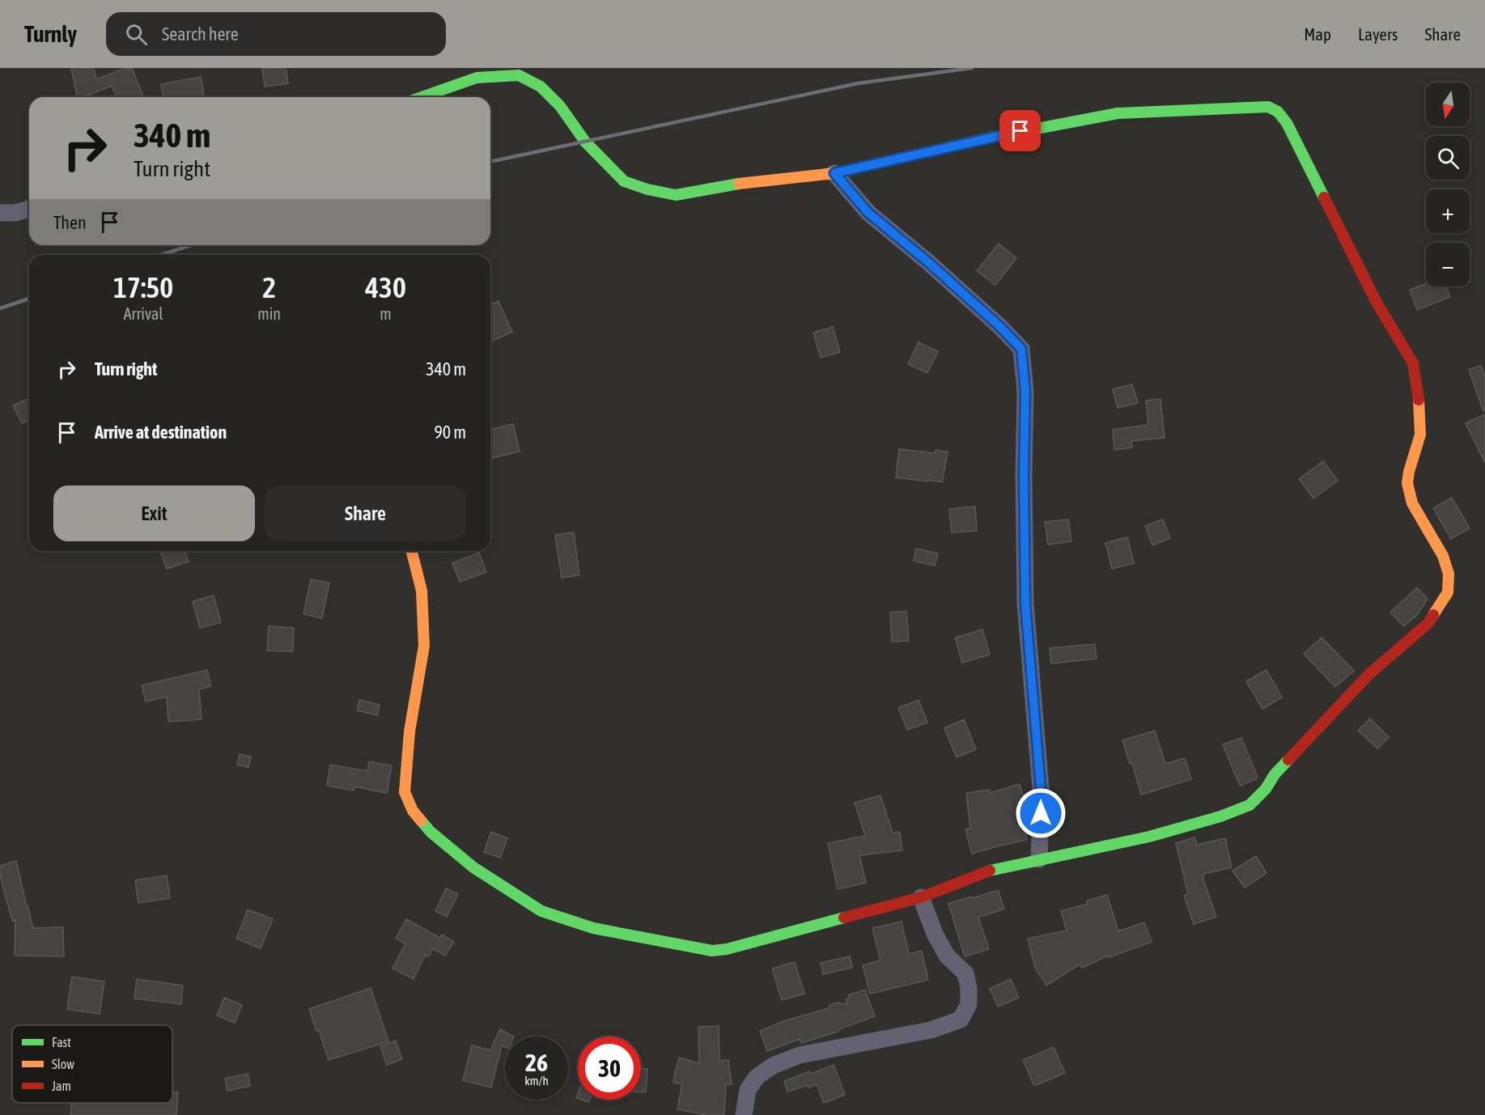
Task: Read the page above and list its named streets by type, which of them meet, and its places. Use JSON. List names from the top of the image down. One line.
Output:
{"legend":["Fast","Slow","Jam"],"north":"bottom","page":{"header":"Turnly","search":"Search here","nav":["Map","Layers","Share"],"map_buttons":["+","−"],"turn":["340 m","Turn right"],"then":"Then","eta":["17:50","Arrival","2","min","430","m"],"list":[{"name":"Turn right","value":"340 m"},{"name":"Arrive at destination","value":"90 m"}],"buttons":["Exit","Share"],"speed":"26 km/h","limit":"30"}}
